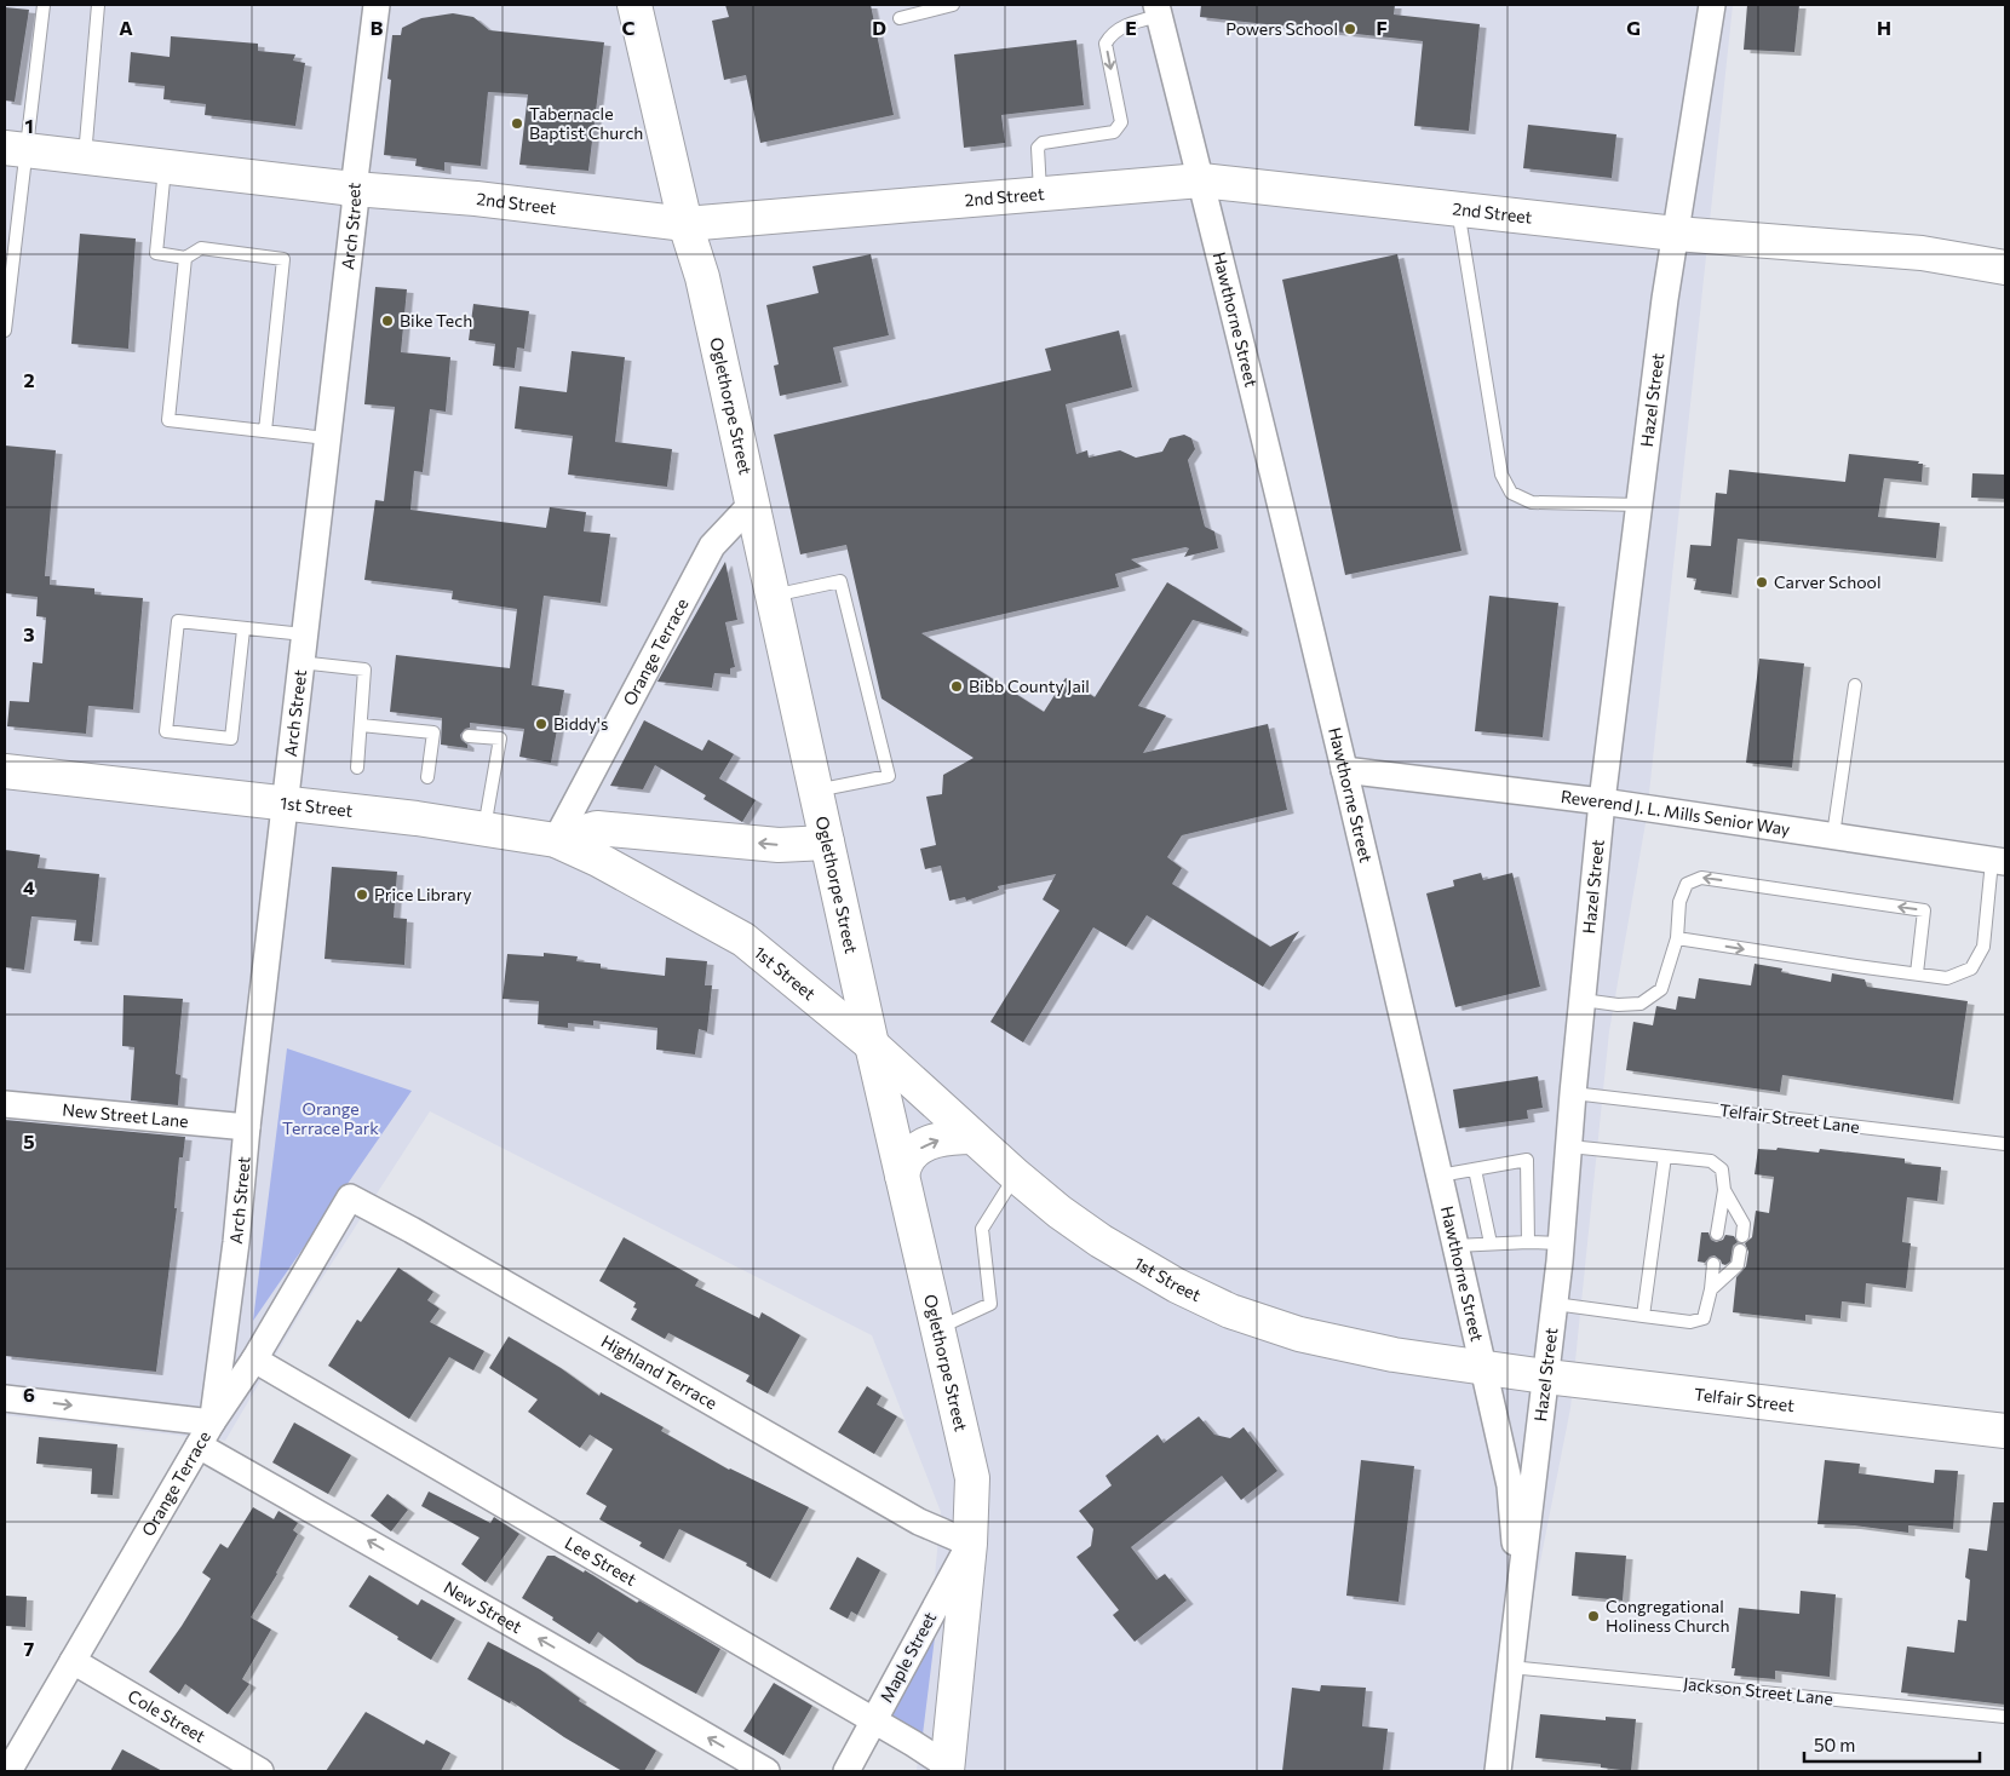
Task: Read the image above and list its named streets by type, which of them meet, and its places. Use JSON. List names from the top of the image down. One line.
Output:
{"streets":{"street":["2nd Street","Arch Street","Hawthorne Street","Hazel Street","Oglethorpe Street","Orange Terrace","1st Street","Reverend J. L. Mills Senior Way","New Street Lane","Highland Terrace","Telfair Street","Lee Street","New Street","Maple Street","Cole Street"],"lane":["Telfair Street Lane","Jackson Street Lane"]},"crossings":[["2nd Street","Arch Street"],["2nd Street","Hawthorne Street"],["2nd Street","Hazel Street"],["2nd Street","Oglethorpe Street"],["Arch Street","Orange Terrace"],["Arch Street","1st Street"],["Arch Street","New Street Lane"],["Hawthorne Street","Hazel Street"],["Hawthorne Street","1st Street"],["Hawthorne Street","Reverend J. L. Mills Senior Way"],["Hawthorne Street","Telfair Street"],["Hazel Street","Reverend J. L. Mills Senior Way"],["Hazel Street","Telfair Street Lane"],["Hazel Street","Telfair Street"],["Hazel Street","Jackson Street Lane"],["Oglethorpe Street","Orange Terrace"],["Oglethorpe Street","1st Street"],["Oglethorpe Street","Highland Terrace"],["Oglethorpe Street","Lee Street"],["Oglethorpe Street","Maple Street"],["Orange Terrace","1st Street"],["Orange Terrace","Highland Terrace"],["Orange Terrace","Lee Street"],["Orange Terrace","New Street"],["Orange Terrace","Cole Street"],["1st Street","Telfair Street"],["Highland Terrace","Maple Street"],["Lee Street","Maple Street"]],"one_way":["New Street"],"parks":["Orange Terrace Park"],"places":["Powers School","Tabernacle Baptist Church","Bike Tech","Carver School","Bibb County Jail","Biddy's","Price Library","Congregational Holiness Church"],"scale_bar":"50 m","grid":{"columns":["A","B","C","D","E","F","G","H"],"rows":["1","2","3","4","5","6","7"]}}
